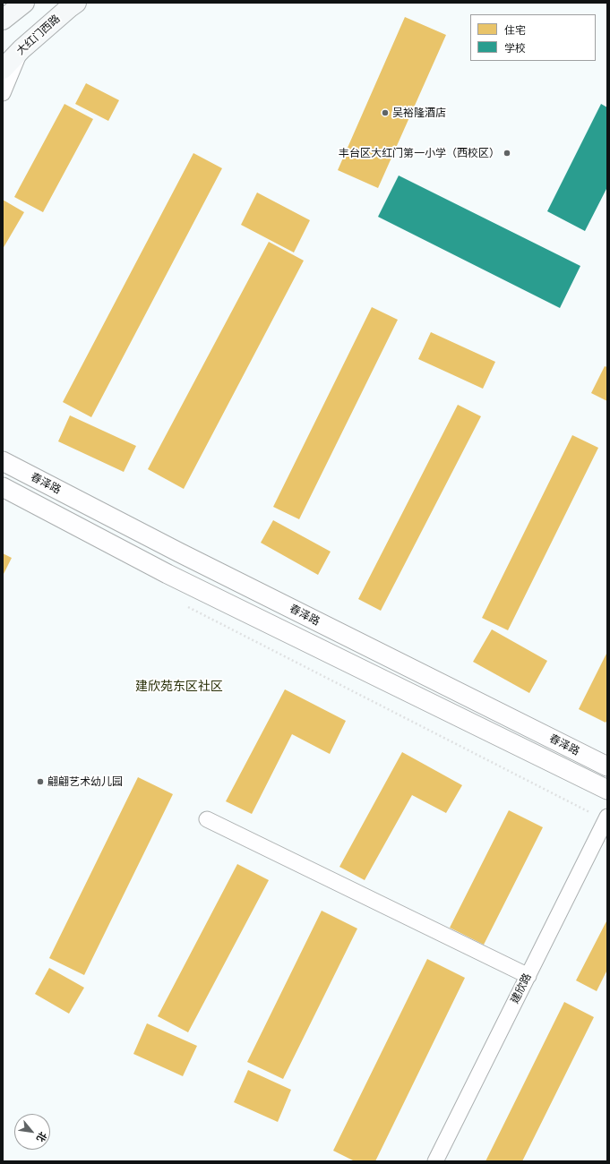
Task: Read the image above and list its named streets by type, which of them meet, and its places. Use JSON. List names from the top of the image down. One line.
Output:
{"streets":{"main road":["大红门西路"],"street":["春泽路","建欣路"]},"districts":["建欣苑东区社区"],"places":["吴裕隆酒店","丰台区大红门第一小学（西校区）","翩翩艺术幼儿园"],"legend":["住宅","学校"],"north":"bottom right"}
